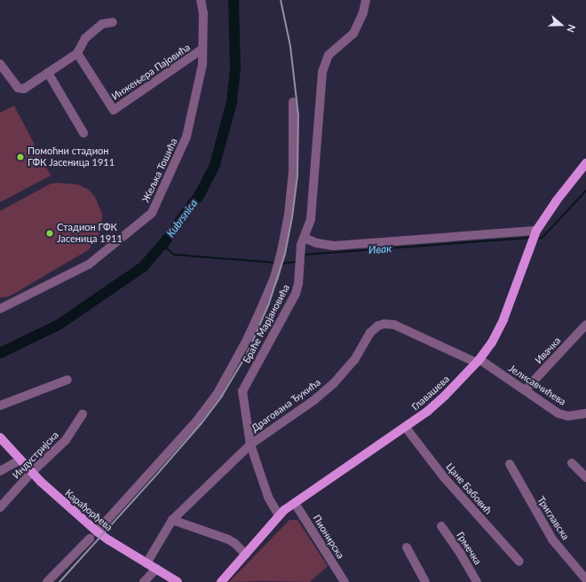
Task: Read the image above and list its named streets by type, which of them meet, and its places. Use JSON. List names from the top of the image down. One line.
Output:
{"streets":{"main road":["Главашева","Карађорђева"],"street":["Инжењера Пајовића","Жељка Тошића","Браће Марјановића","Ивачка","Јелисавчићева","Драгована Ђукића","Индустријска","Цане Бабовић","Триглавска","Пионирска","Грмечка"]},"crossings":[["Инжењера Пајовића","Жељка Тошића"],["Браће Марјановића","Главашева"],["Браће Марјановића","Драгована Ђукића"],["Браће Марјановића","Карађорђева"],["Ивачка","Јелисавчићева"],["Јелисавчићева","Главашева"],["Јелисавчићева","Драгована Ђукића"],["Главашева","Драгована Ђукића"],["Главашева","Цане Бабовић"],["Главашева","Пионирска"],["Драгована Ђукића","Карађорђева"],["Индустријска","Карађорђева"]],"water":["Kubrsnica","Ивак"],"places":["Помоћни стадион ГФК Јасеница 1911","Стадион ГФК Јасеница 1911"],"north":"right"}
